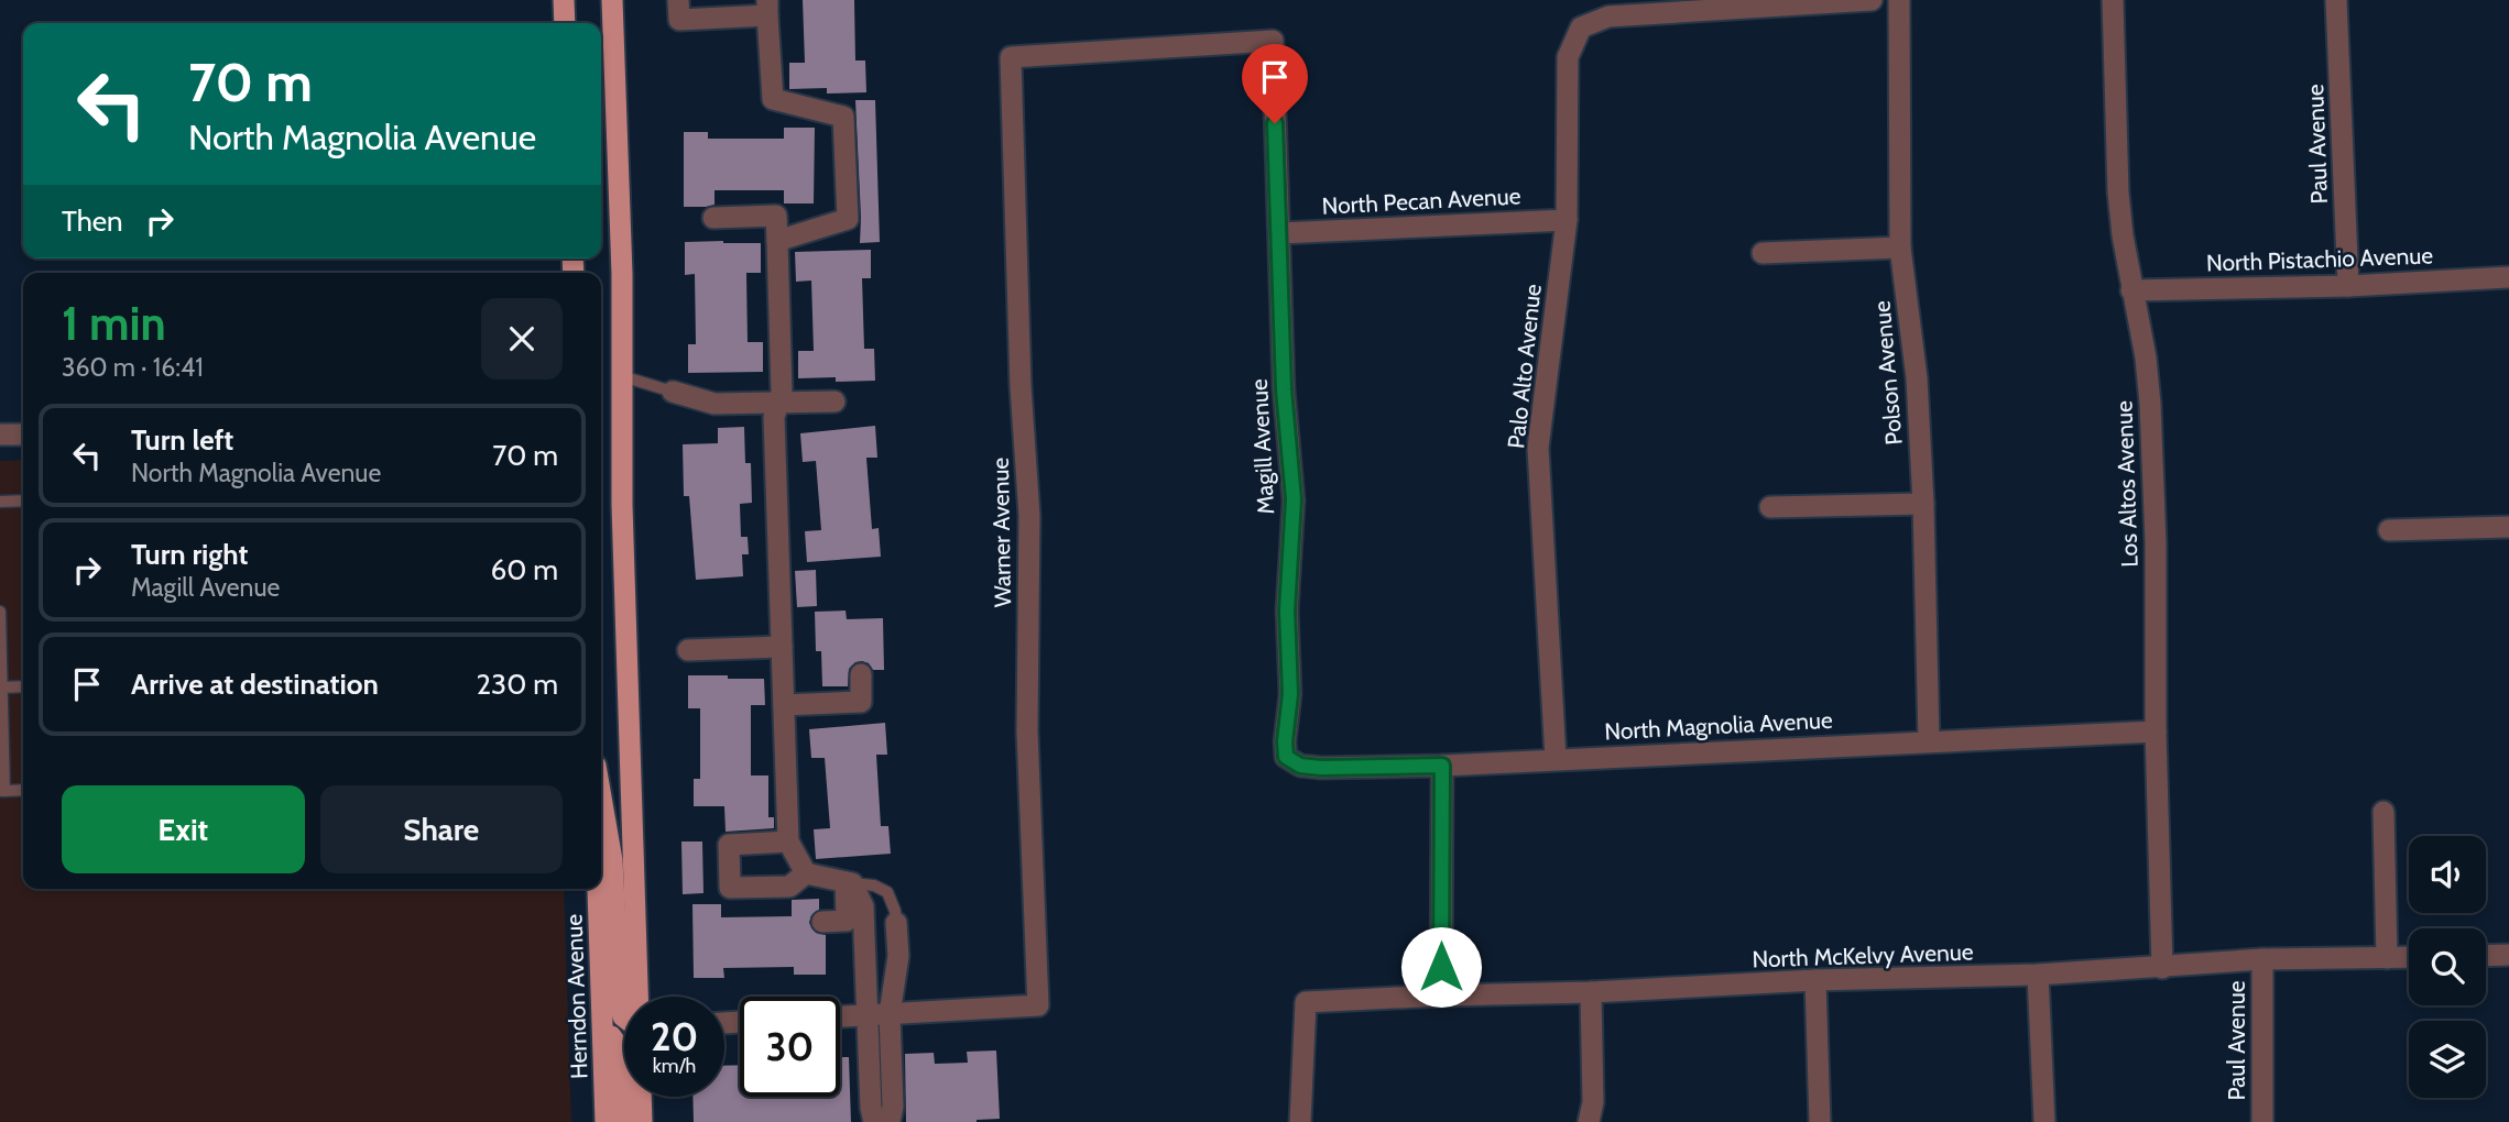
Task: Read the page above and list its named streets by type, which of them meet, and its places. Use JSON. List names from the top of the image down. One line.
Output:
{"streets":{"main road":["Herndon Avenue"],"street":["Paul Avenue","North Pecan Avenue","North Pistachio Avenue","Palo Alto Avenue","Polson Avenue","Magill Avenue","Los Altos Avenue","Warner Avenue","North Magnolia Avenue","North McKelvy Avenue"]},"crossings":[["Paul Avenue","North Pistachio Avenue"],["Paul Avenue","North McKelvy Avenue"],["North Pecan Avenue","Palo Alto Avenue"],["North Pecan Avenue","Magill Avenue"],["North Pistachio Avenue","Los Altos Avenue"],["Palo Alto Avenue","North Magnolia Avenue"],["Polson Avenue","North Magnolia Avenue"],["Magill Avenue","Warner Avenue"],["Magill Avenue","North Magnolia Avenue"],["Los Altos Avenue","North Magnolia Avenue"],["Los Altos Avenue","North McKelvy Avenue"]],"page":{"turn":["70 m","North Magnolia Avenue"],"then":"Then","heading":["1 min","360 m · 16:41"],"list":[{"name":"Turn left","note":"North Magnolia Avenue","value":"70 m"},{"name":"Turn right","note":"Magill Avenue","value":"60 m"},{"name":"Arrive at destination","value":"230 m"}],"buttons":["Exit","Share"],"speed":"20 km/h","limit":"30"}}
